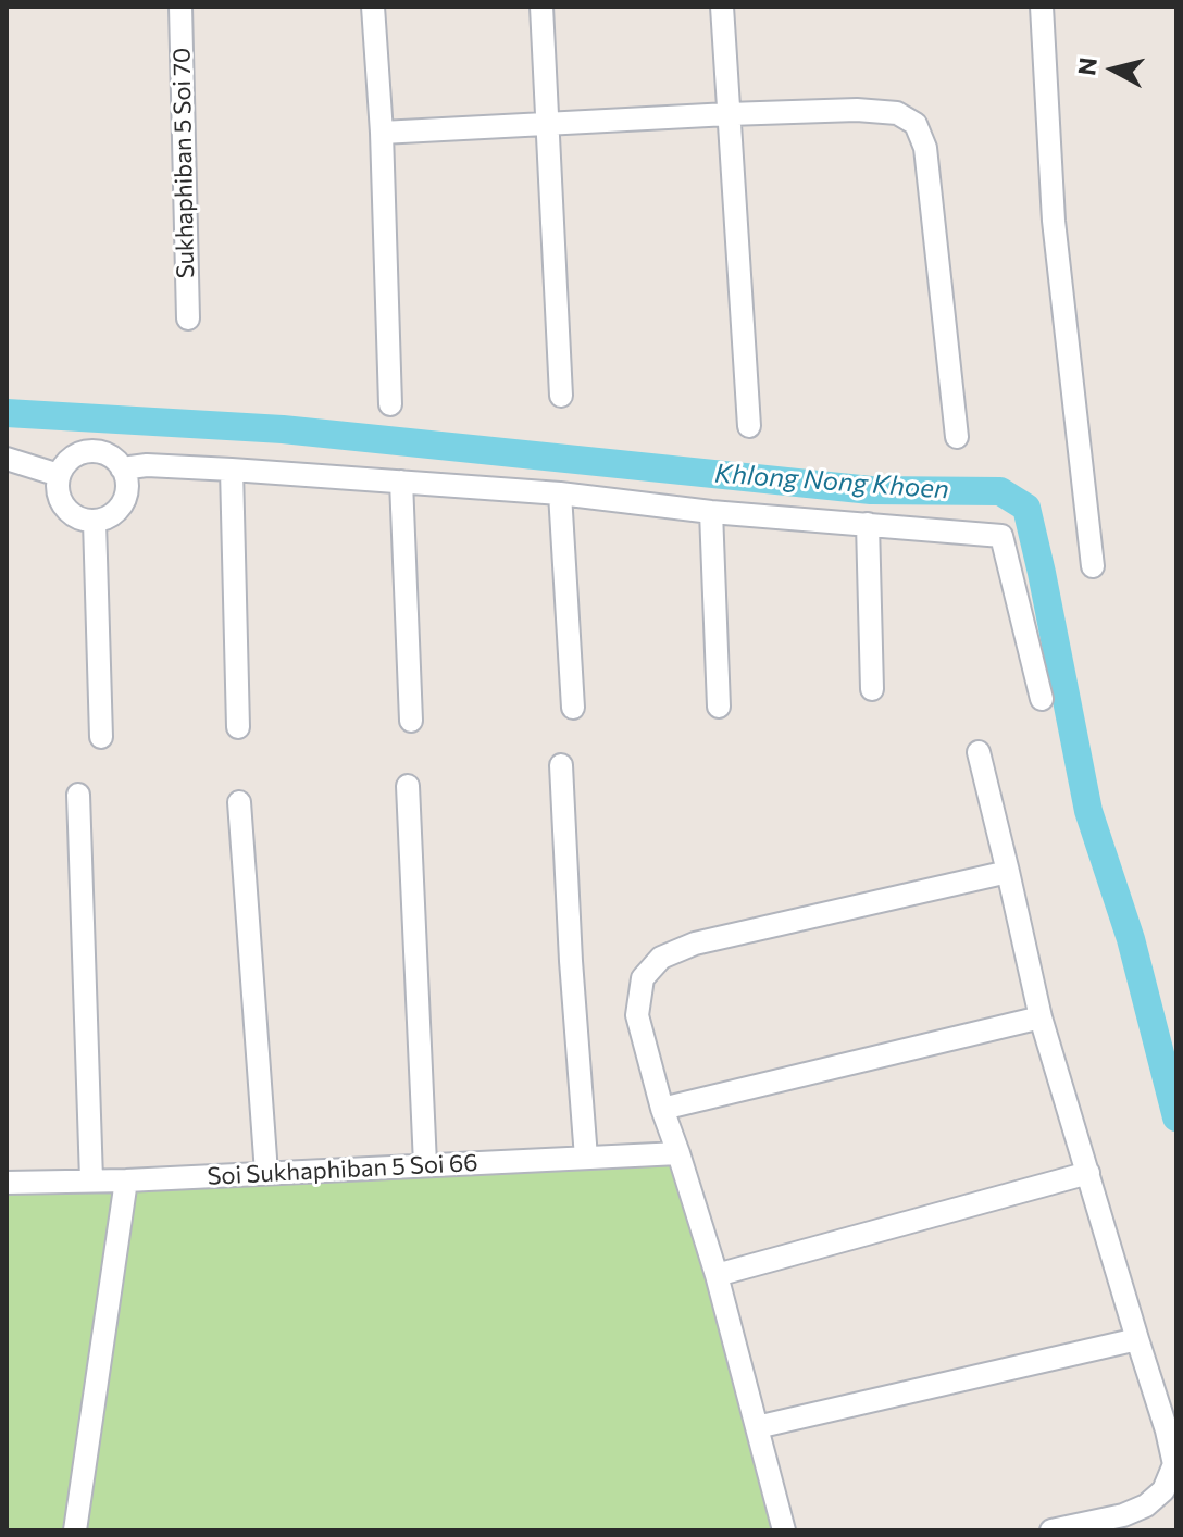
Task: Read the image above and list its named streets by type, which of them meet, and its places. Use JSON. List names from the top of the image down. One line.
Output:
{"streets":{"street":["Sukhaphiban 5 Soi 70","Soi Sukhaphiban 5 Soi 66"]},"water":["Khlong Nong Khoen"],"north":"left"}
